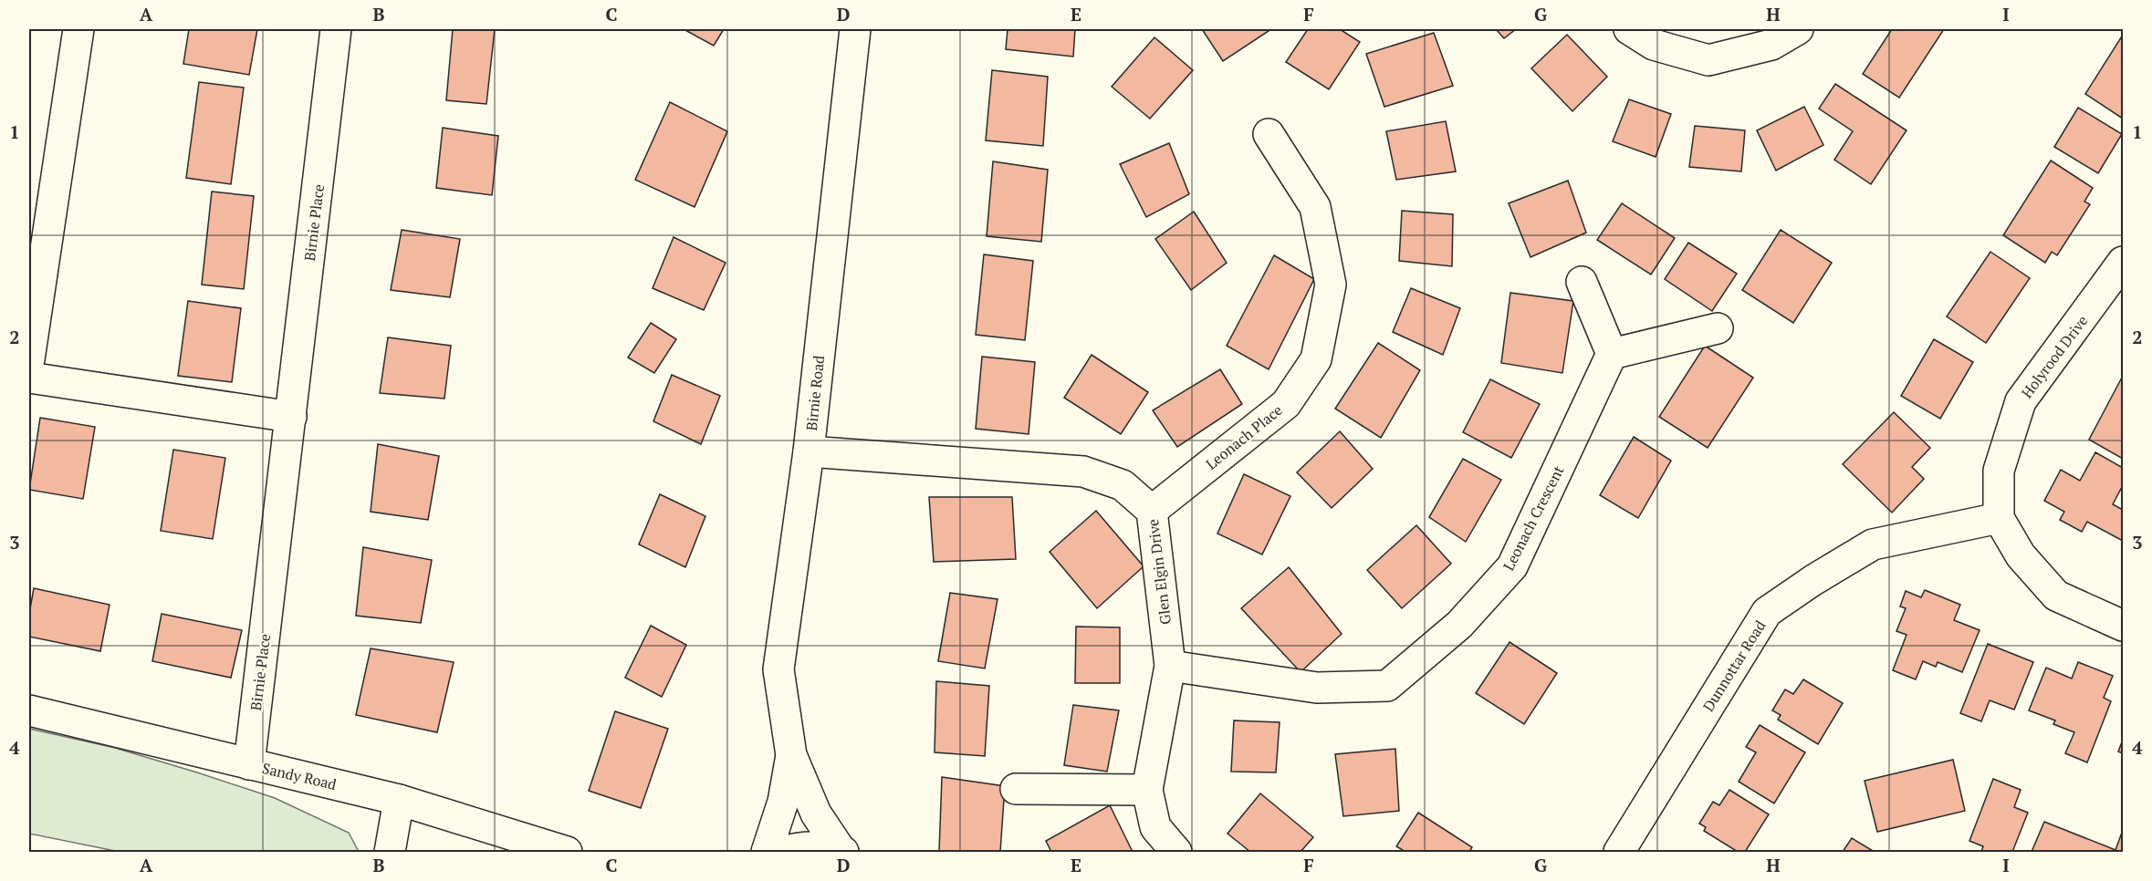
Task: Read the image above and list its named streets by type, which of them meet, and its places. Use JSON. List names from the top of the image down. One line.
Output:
{"streets":{"street":["Birnie Place","Holyrood Drive","Birnie Road","Leonach Place","Leonach Crescent","Glen Elgin Drive","Dunnottar Road","Sandy Road"]},"crossings":[["Birnie Place","Sandy Road"],["Holyrood Drive","Dunnottar Road"],["Birnie Road","Glen Elgin Drive"],["Leonach Place","Glen Elgin Drive"],["Leonach Crescent","Glen Elgin Drive"]],"grid":{"columns":["A","B","C","D","E","F","G","H","I"],"rows":["1","2","3","4"]}}
